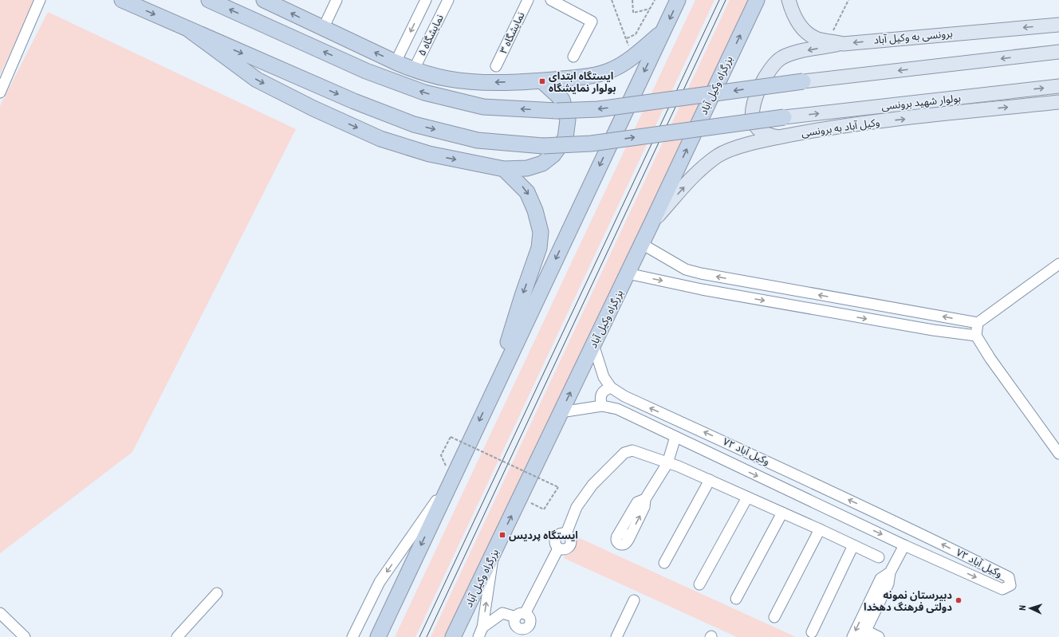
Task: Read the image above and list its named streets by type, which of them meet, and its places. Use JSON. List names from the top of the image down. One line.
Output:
{"streets":{"highway":["بزرگراه وکیل آباد"],"main road":["برونسی به وکیل آباد","بولوار شهید برونسی","وکیل آباد به برونسی"],"street":["نمایشگاه ۳","نمایشگاه ۵","۷۲ وکیل آباد"]},"crossings":[["بزرگراه وکیل آباد","وکیل آباد به برونسی"],["بزرگراه وکیل آباد","۷۲ وکیل آباد"]],"places":{"transit":["ایستگاه ابتدای بولوار نمایشگاه","ایستگاه پردیس"],"other":["دبیرستان نمونه دولتی فرهنگ دهخدا"]},"north":"left"}
